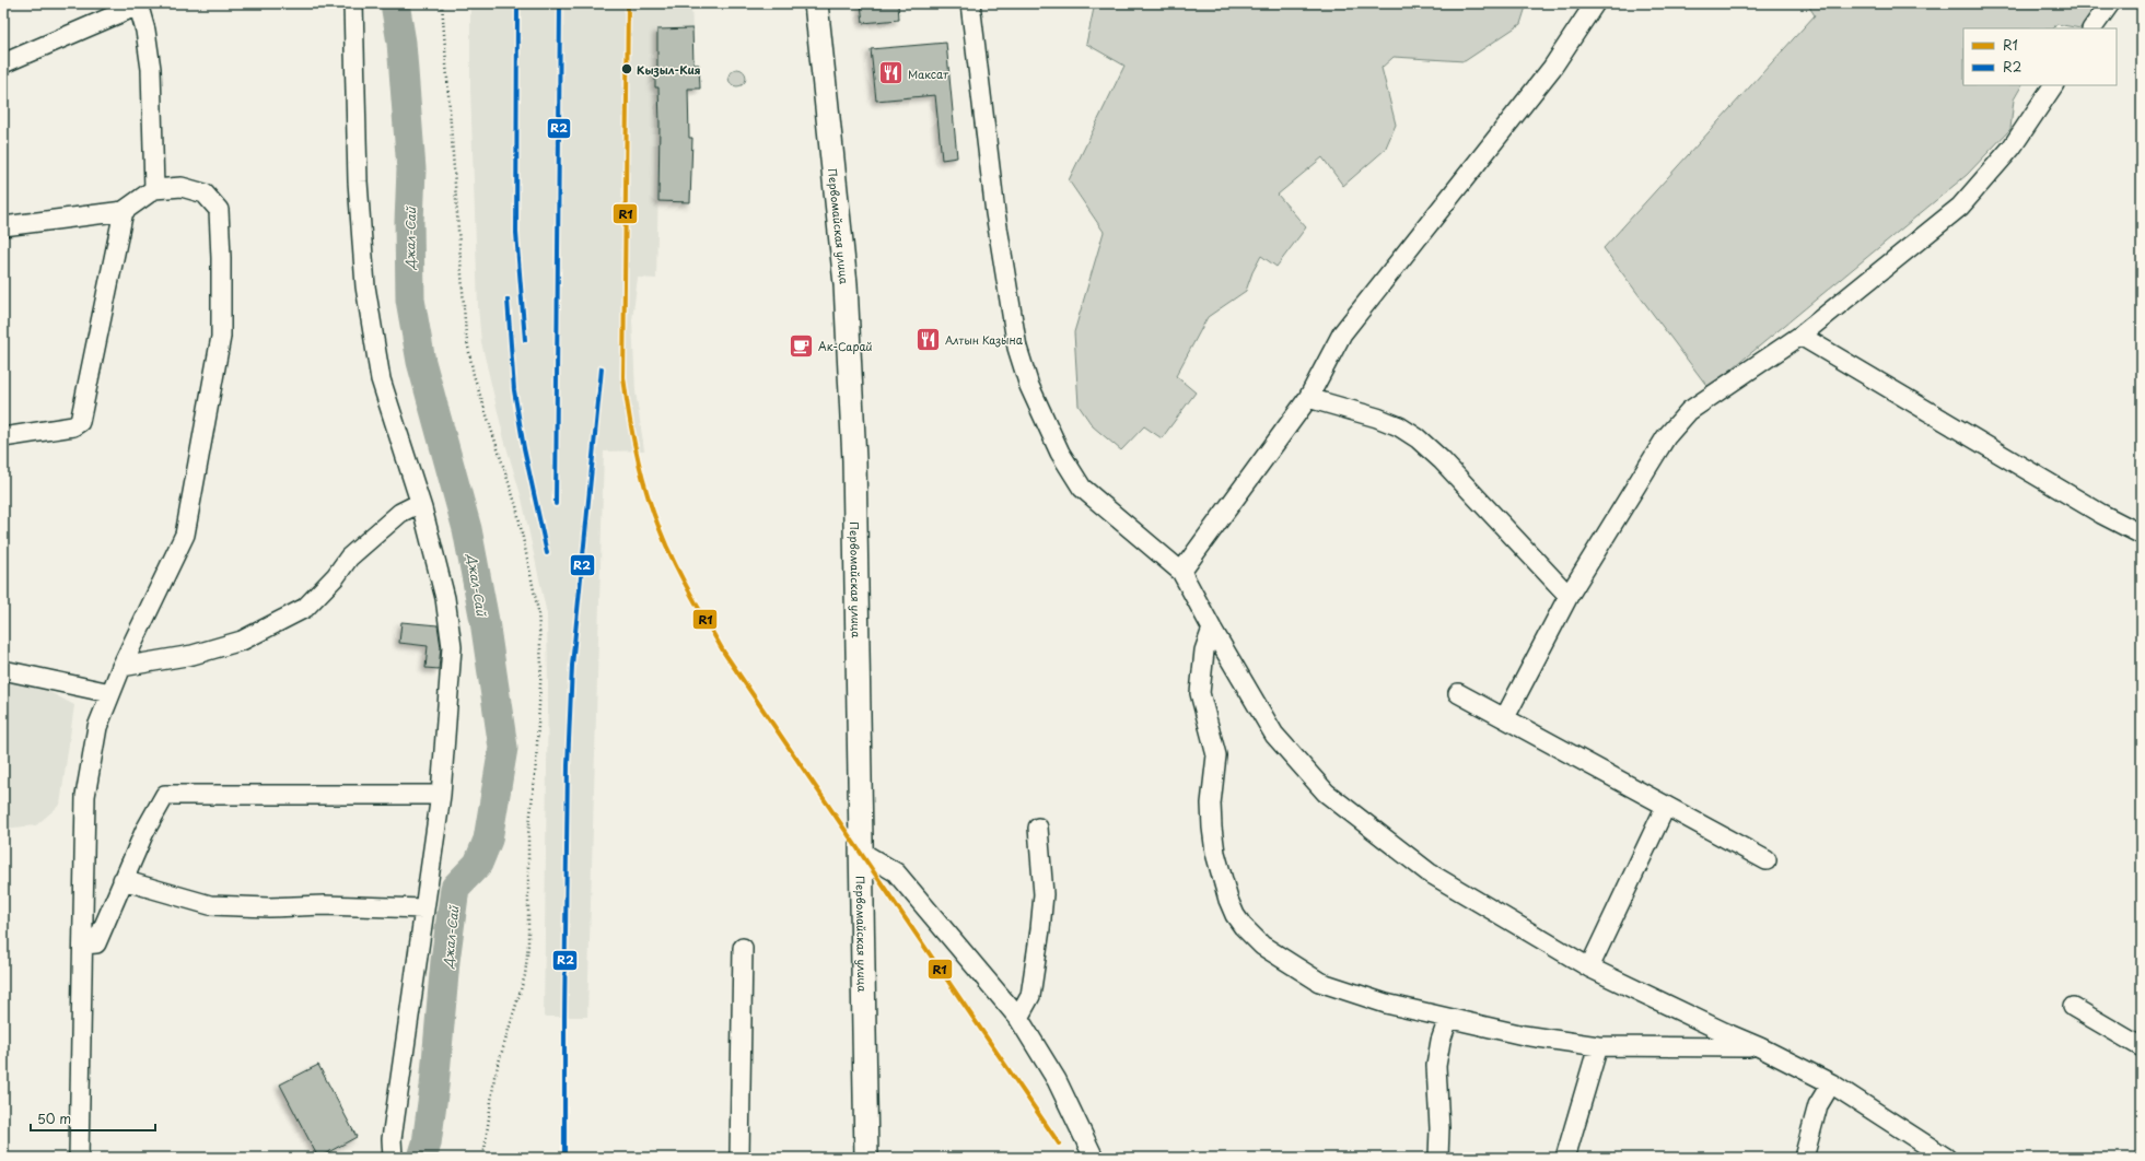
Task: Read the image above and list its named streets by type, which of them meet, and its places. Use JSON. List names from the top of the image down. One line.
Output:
{"streets":{"main road":["Первомайская улица"]},"water":["Джал-Сай"],"places":{"other":["Кызыл-Кия"],"restaurant":["Максат","Алтын Казына"],"cafe":["Ак-Сарай"]},"lines":["transit line R1","transit line R2"],"legend":["R1","R2"],"scale_bar":"50 m"}
